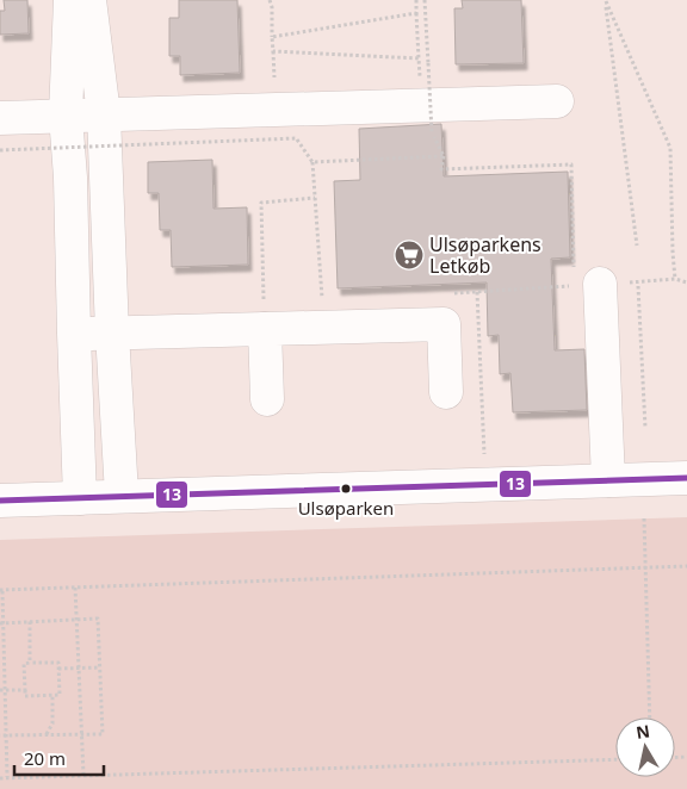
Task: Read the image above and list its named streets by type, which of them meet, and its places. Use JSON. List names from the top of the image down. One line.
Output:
{"places":{"supermarket":["Ulsøparkens Letkøb"],"other":["Ulsøparken"]},"lines":["transit line 13"],"scale_bar":"20 m","north":"top"}
